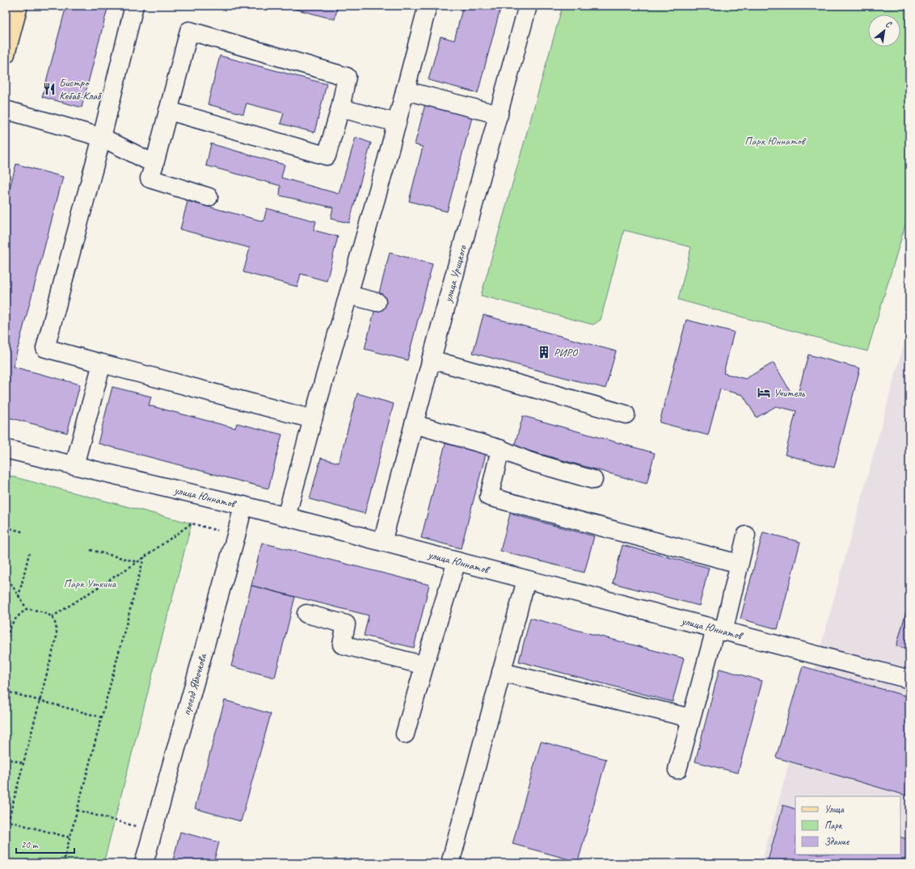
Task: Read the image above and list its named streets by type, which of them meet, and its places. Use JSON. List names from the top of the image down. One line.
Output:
{"streets":{"street":["улица Урицкого","улица Юннатов","проезд Яблочкова"]},"crossings":[["улица Урицкого","улица Юннатов"],["улица Юннатов","проезд Яблочкова"]],"parks":["Парк Юннатов","Парк Уткина"],"places":{"restaurant":["Бистро Кебаб-Клаб"],"building":["РИРО"],"hotel":["Учитель"]},"legend":["Улица","Парк","Здание"],"scale_bar":"20 m","north":"top right"}
